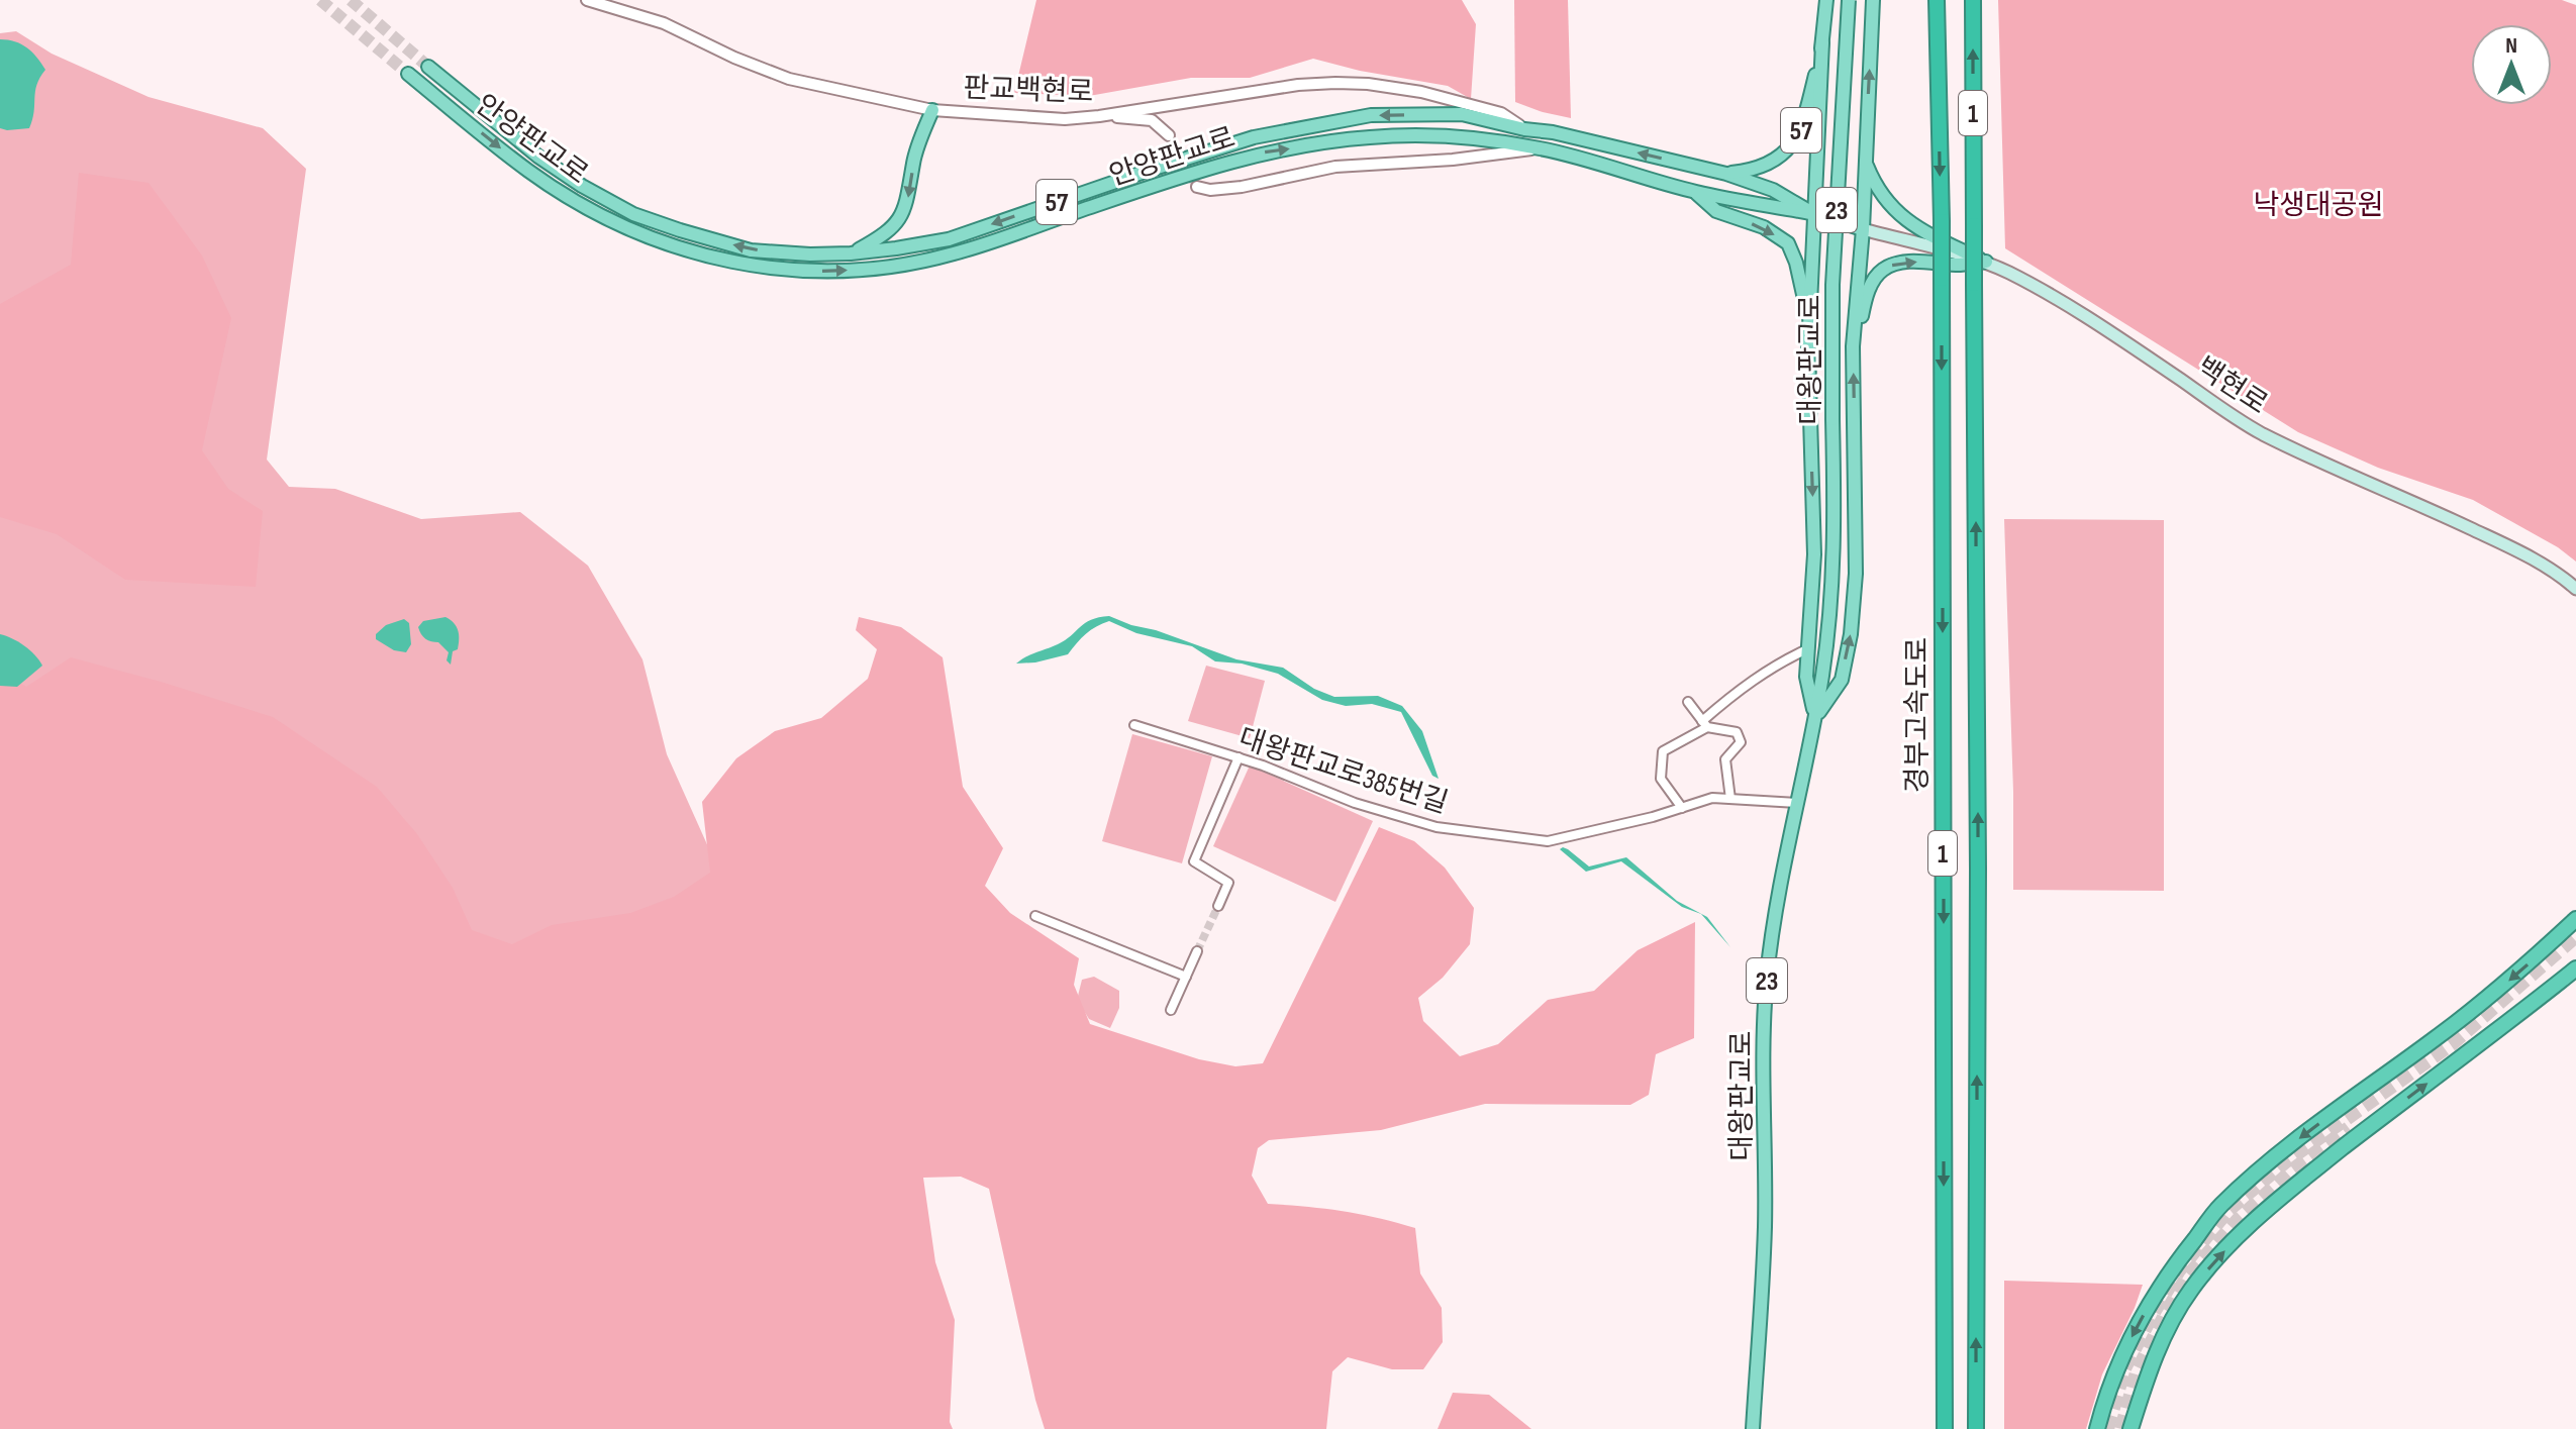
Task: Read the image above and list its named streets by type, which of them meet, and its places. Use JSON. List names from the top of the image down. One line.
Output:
{"streets":{"highway":["1","경부고속도로"],"main road":["57","안양판교로","23","대왕판교로","백현로"],"street":["판교백현로","대왕판교로385번길"]},"crossings":[["판교백현로","안양판교로"],["57","안양판교로"],["57","대왕판교로"],["안양판교로","대왕판교로"],["안양판교로","백현로"],["대왕판교로","백현로"],["대왕판교로","대왕판교로385번길"]],"parks":["낙생대공원"],"north":"top"}
